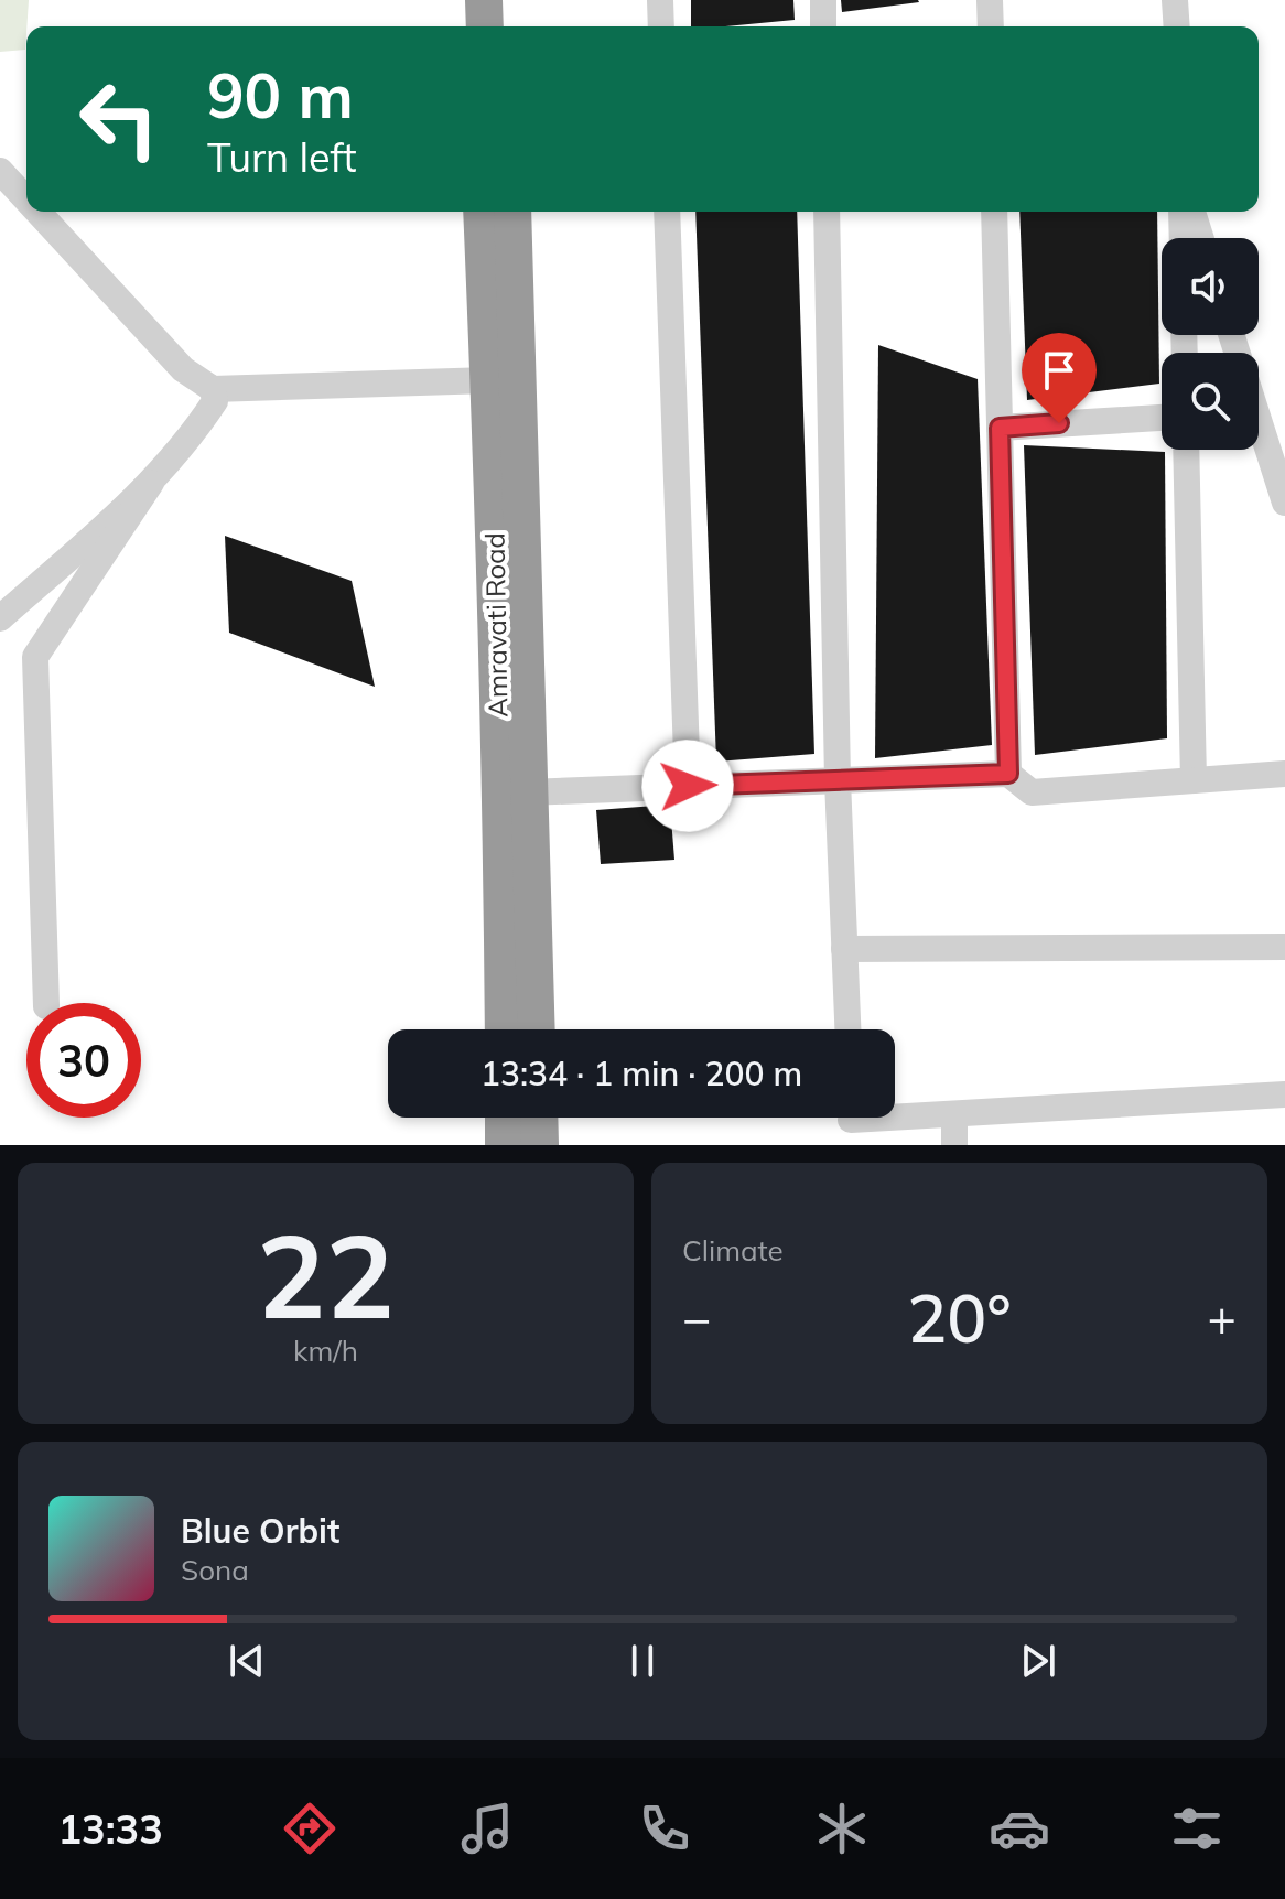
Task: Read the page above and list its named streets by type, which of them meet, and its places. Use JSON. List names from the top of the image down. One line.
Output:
{"streets":{"highway":["Amravati Road"]},"page":{"turn":["90 m","Turn left"],"limit":"30","trip":"13:34 · 1 min · 200 m","tile":[["22","km/h"],"Climate"],"heat":["−","20°","+"],"song":["Blue Orbit","Sona"],"tabs":"13:33"}}
